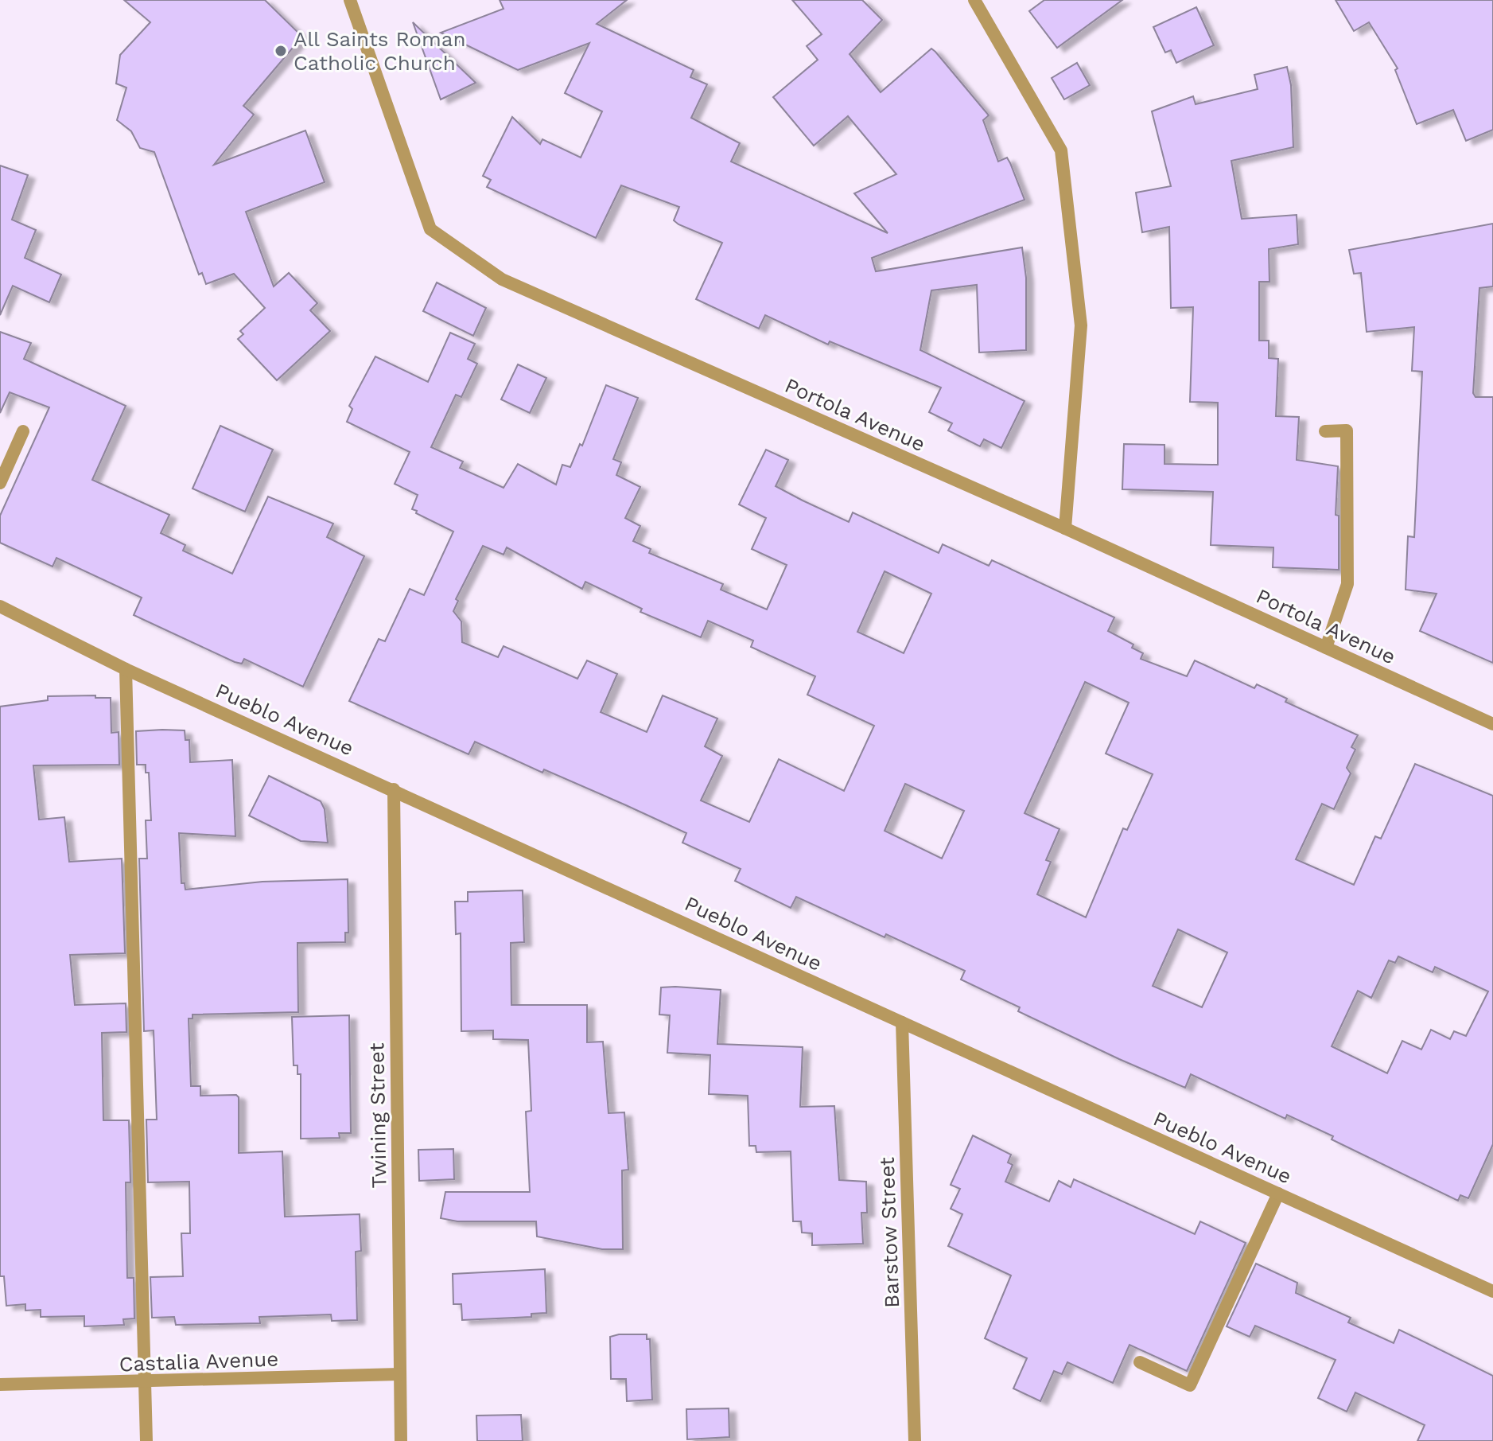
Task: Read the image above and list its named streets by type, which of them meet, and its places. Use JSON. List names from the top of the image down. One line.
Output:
{"streets":{"street":["Portola Avenue","Pueblo Avenue","Twining Street","Barstow Street","Castalia Avenue"]},"crossings":[["Pueblo Avenue","Twining Street"],["Pueblo Avenue","Barstow Street"],["Twining Street","Castalia Avenue"]],"places":["All Saints Roman Catholic Church"]}
